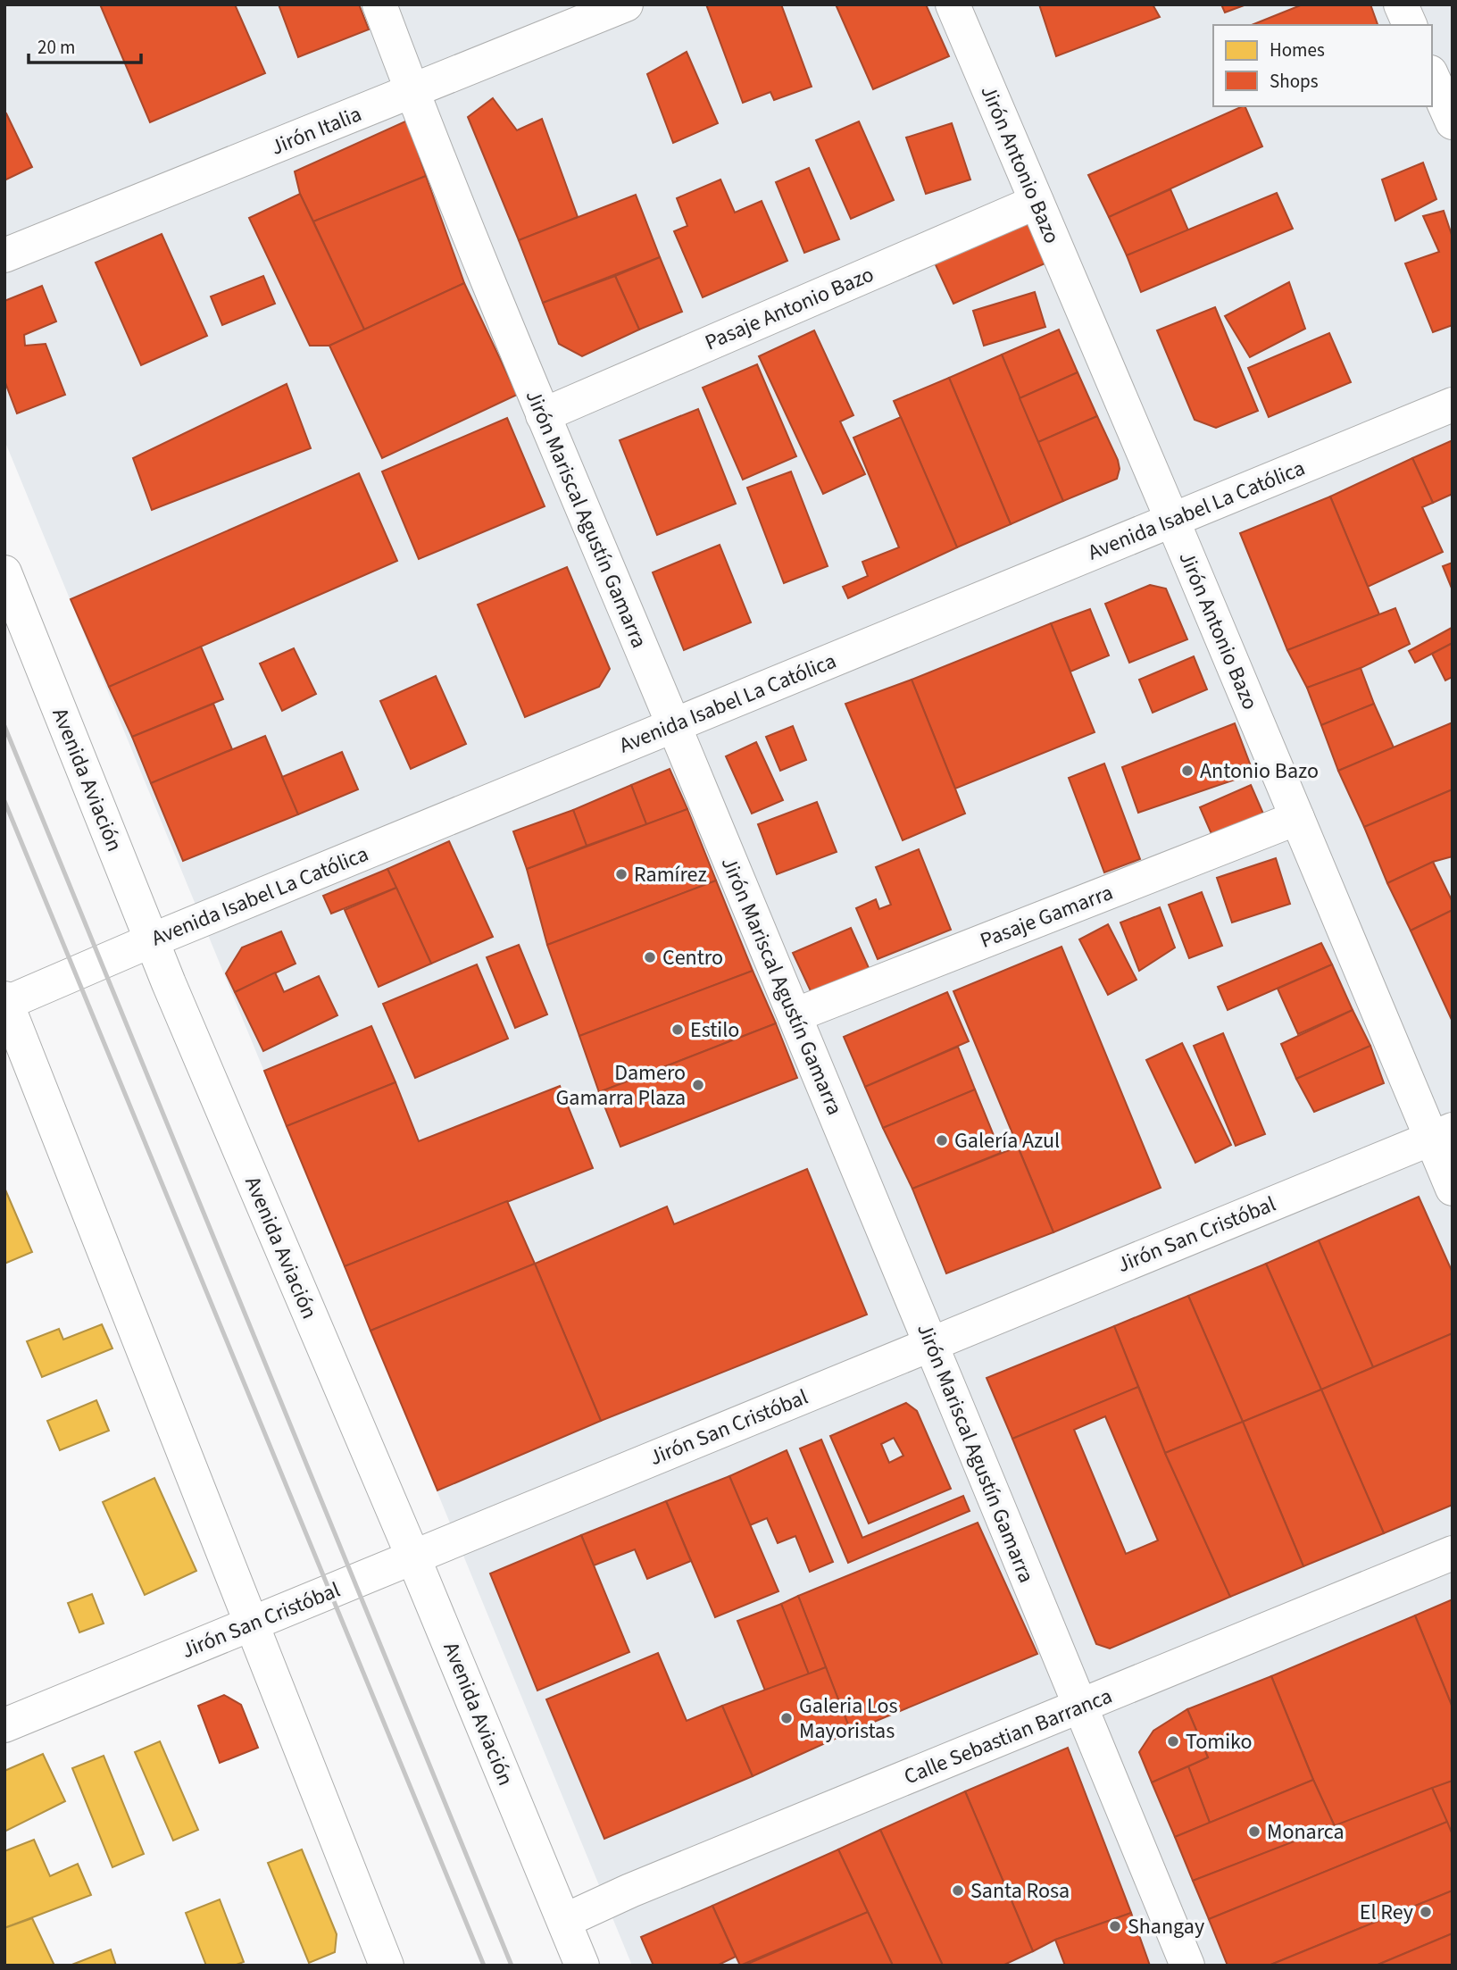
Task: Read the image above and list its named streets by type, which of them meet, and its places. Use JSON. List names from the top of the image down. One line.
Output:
{"streets":{"street":["Jirón Italia","Jirón Antonio Bazo","Pasaje Antonio Bazo","Avenida Isabel La Católica","Jirón Mariscal Agustín Gamarra","Avenida Aviación","Pasaje Gamarra","Jirón San Cristóbal","Calle Sebastian Barranca"]},"crossings":[["Jirón Italia","Jirón Mariscal Agustín Gamarra"],["Jirón Antonio Bazo","Pasaje Antonio Bazo"],["Jirón Antonio Bazo","Avenida Isabel La Católica"],["Jirón Antonio Bazo","Pasaje Gamarra"],["Jirón Antonio Bazo","Jirón San Cristóbal"],["Pasaje Antonio Bazo","Jirón Mariscal Agustín Gamarra"],["Avenida Isabel La Católica","Jirón Mariscal Agustín Gamarra"],["Avenida Isabel La Católica","Avenida Aviación"],["Jirón Mariscal Agustín Gamarra","Pasaje Gamarra"],["Jirón Mariscal Agustín Gamarra","Jirón San Cristóbal"],["Jirón Mariscal Agustín Gamarra","Calle Sebastian Barranca"],["Avenida Aviación","Jirón San Cristóbal"],["Avenida Aviación","Calle Sebastian Barranca"]],"places":["Antonio Bazo","Ramírez","Centro","Estilo","Damero Gamarra Plaza","Galería Azul","Galeria Los Mayoristas","Tomiko","Monarca","Santa Rosa","El Rey","Shangay"],"legend":["Homes","Shops"],"scale_bar":"20 m"}
